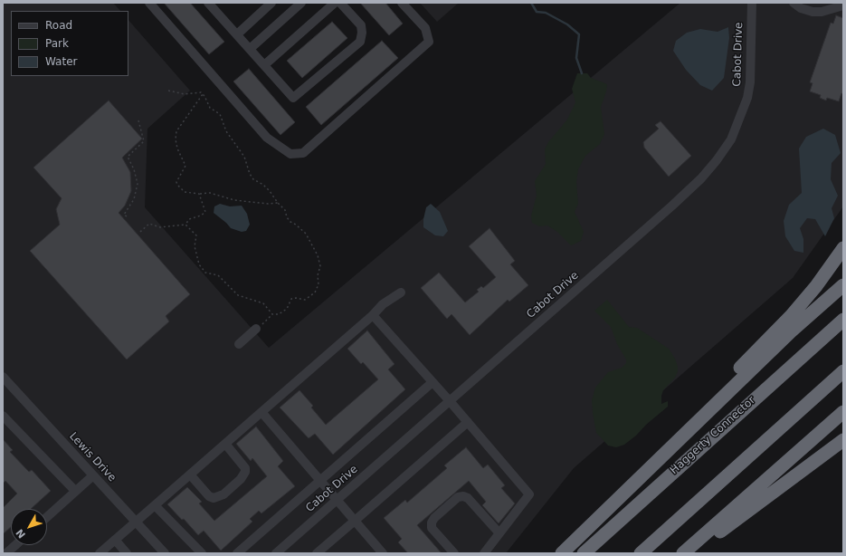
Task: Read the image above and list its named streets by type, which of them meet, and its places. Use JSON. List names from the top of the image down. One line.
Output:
{"streets":{"highway":["Haggerty Connector"],"street":["Cabot Drive","Lewis Drive"]},"legend":["Road","Park","Water"],"north":"bottom left"}
